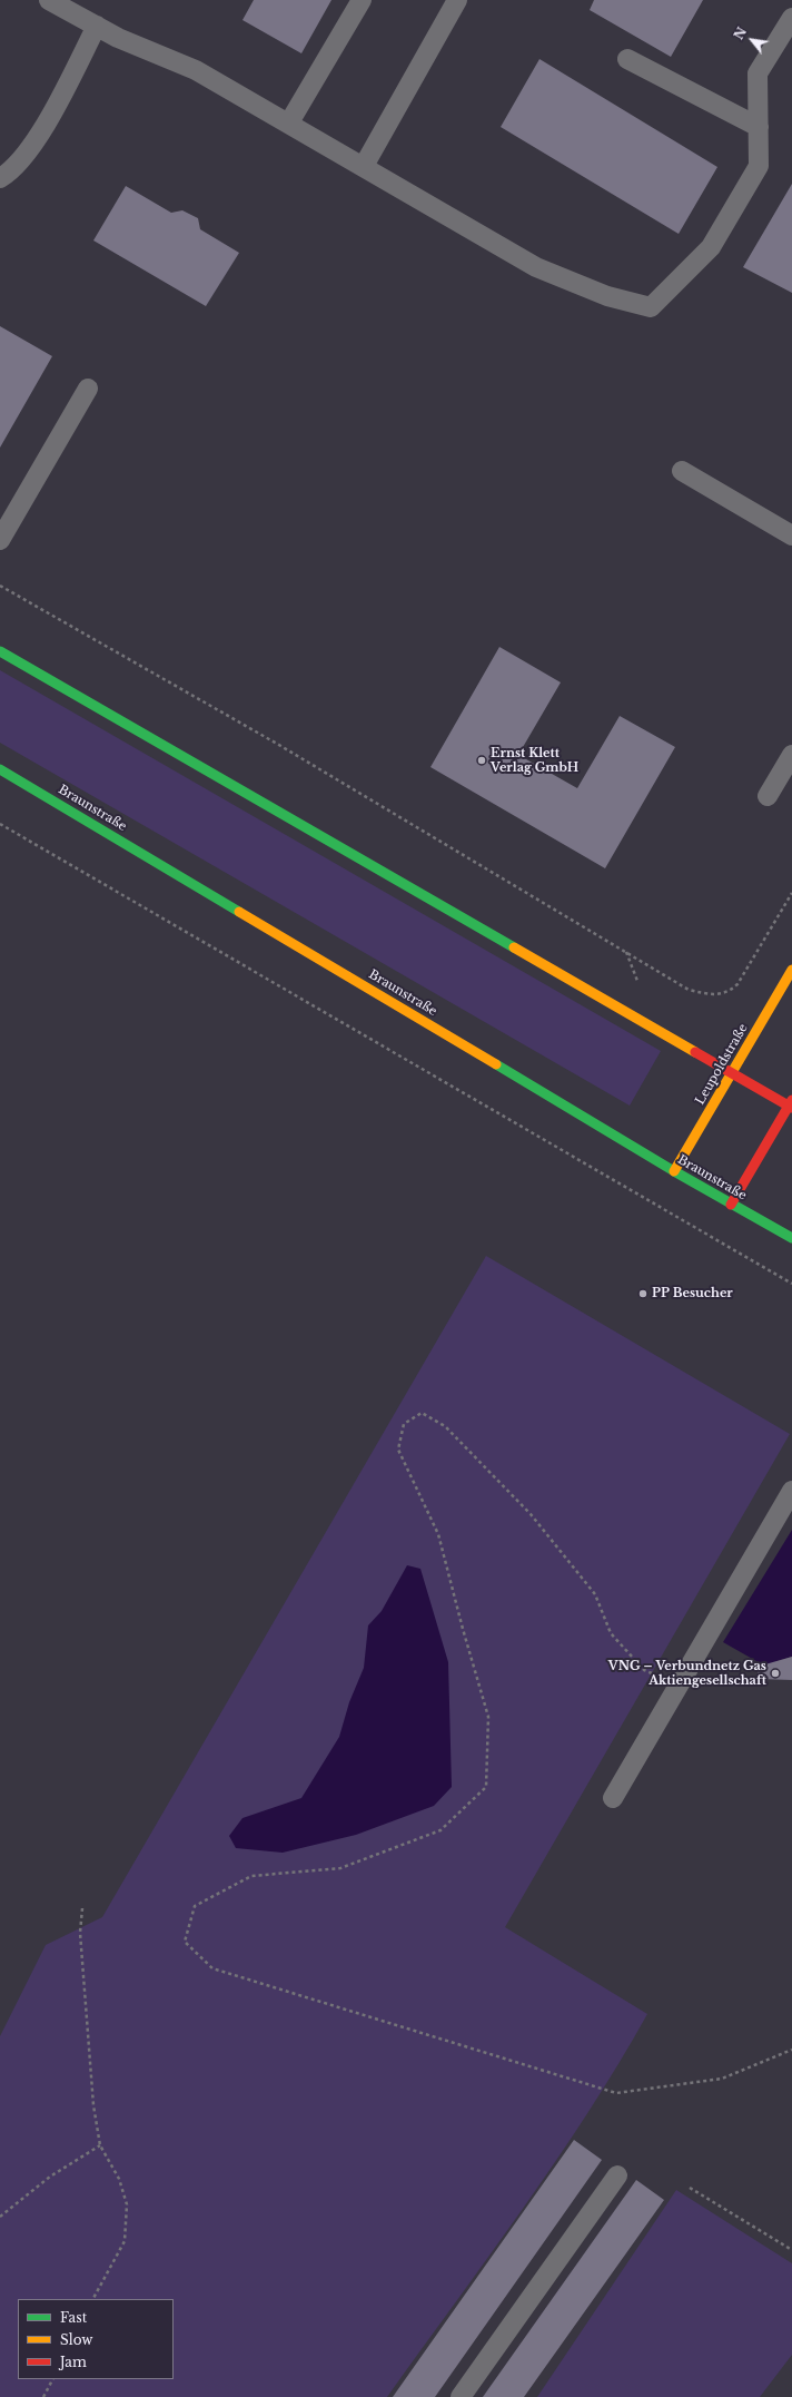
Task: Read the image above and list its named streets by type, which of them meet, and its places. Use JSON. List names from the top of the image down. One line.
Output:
{"streets":{"main road":["Braunstraße","Leupoldstraße"]},"crossings":[["Braunstraße","Leupoldstraße"]],"places":["Ernst Klett Verlag GmbH","PP Besucher","VNG – Verbundnetz Gas Aktiengesellschaft"],"legend":["Fast","Slow","Jam"],"north":"top left"}
